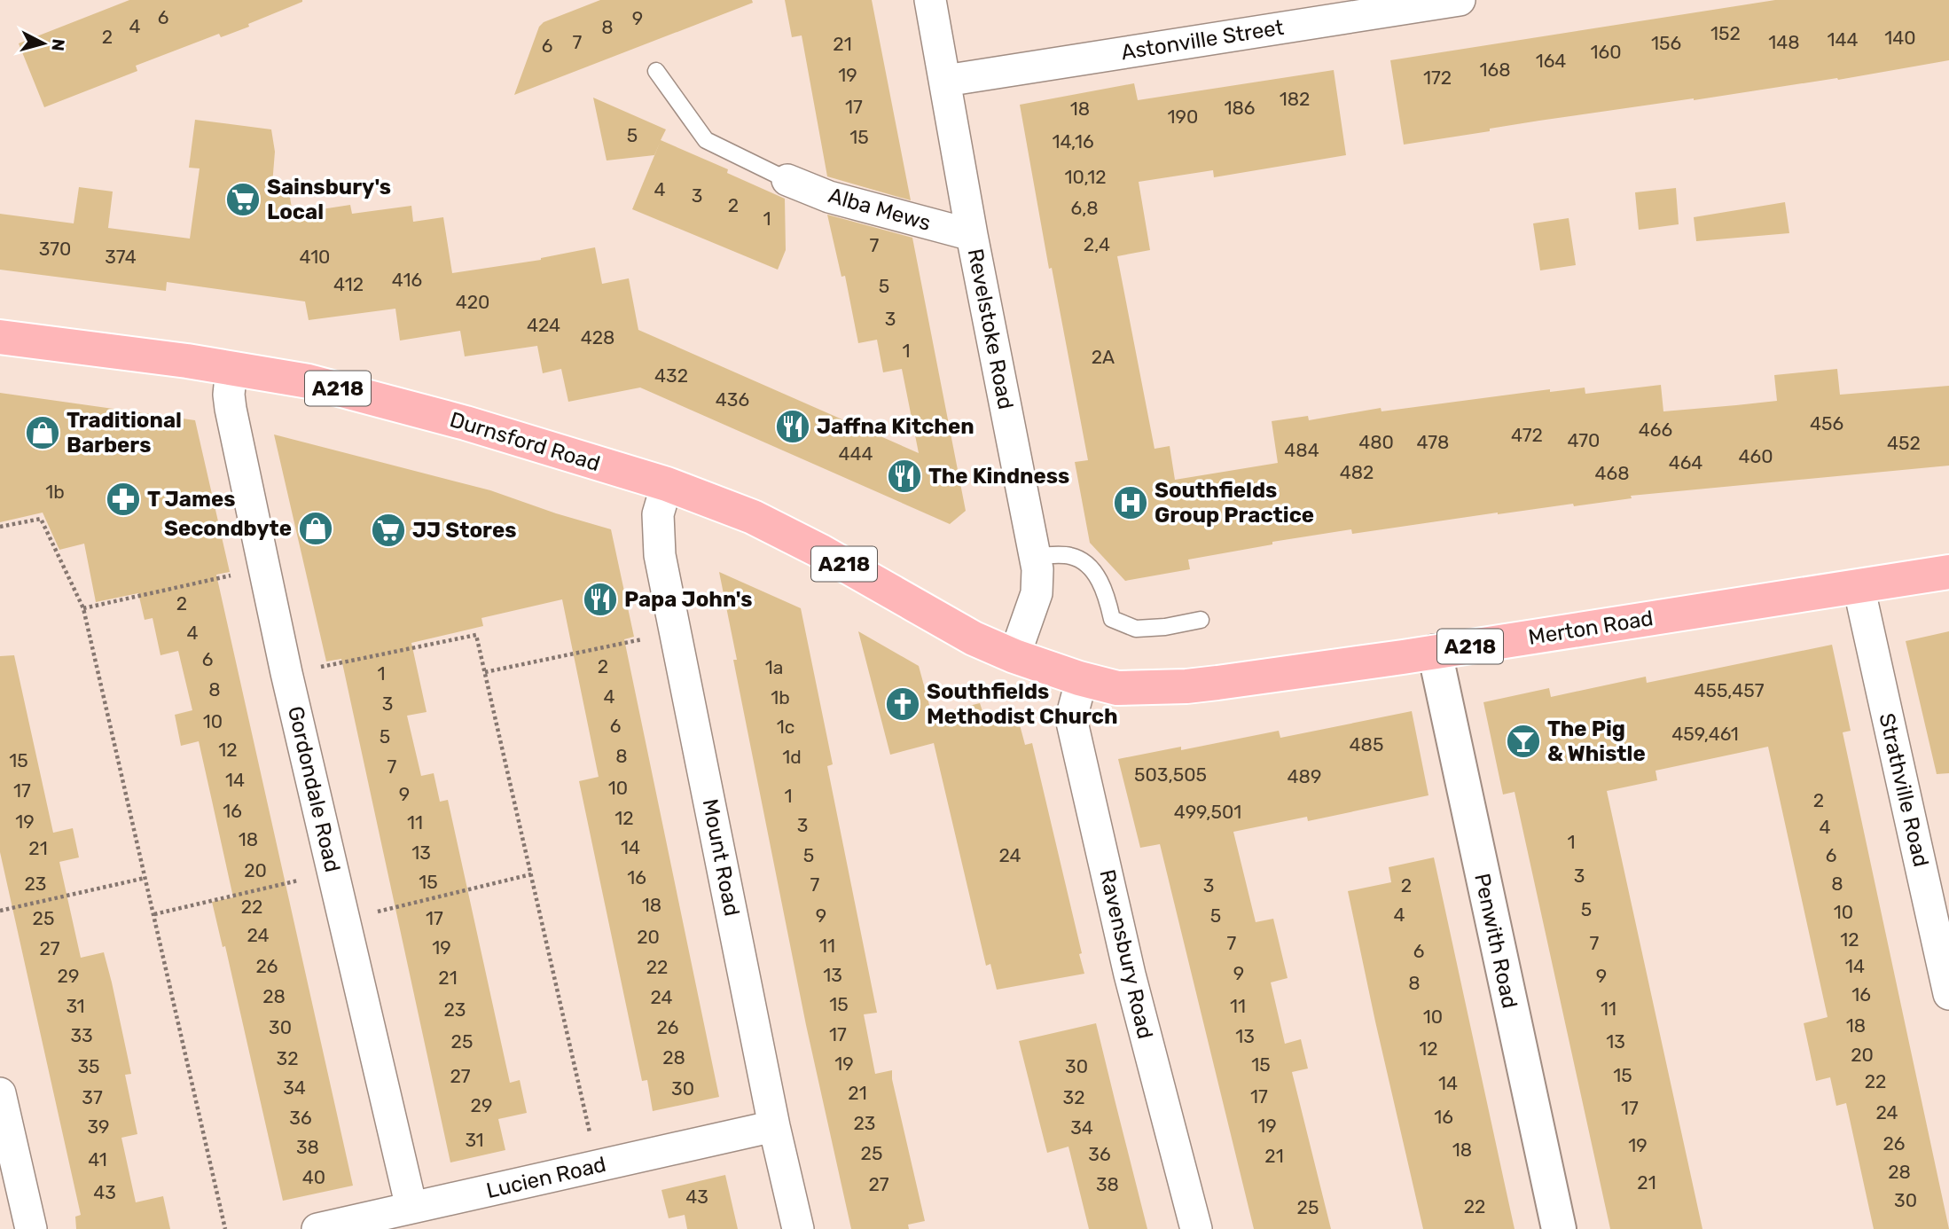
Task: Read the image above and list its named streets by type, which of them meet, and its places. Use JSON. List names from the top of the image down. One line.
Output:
{"streets":{"main road":["A218","Durnsford Road","Merton Road"],"street":["Astonville Street","Alba Mews","Revelstoke Road","Gordondale Road","Strathville Road","Mount Road","Penwith Road","Ravensbury Road","Lucien Road"]},"crossings":[["Astonville Street","Revelstoke Road"],["Alba Mews","Revelstoke Road"],["Revelstoke Road","Durnsford Road"],["Revelstoke Road","Merton Road"],["Durnsford Road","Merton Road"],["Durnsford Road","Gordondale Road"],["Durnsford Road","Mount Road"],["Merton Road","Strathville Road"],["Merton Road","Penwith Road"],["Merton Road","Ravensbury Road"],["Gordondale Road","Lucien Road"],["Mount Road","Lucien Road"]],"places":{"supermarket":["Sainsbury's Local","JJ Stores"],"restaurant":["Jaffna Kitchen","The Kindness","Papa John's"],"shop":["Traditional Barbers","Secondbyte"],"pharmacy":["T James"],"hospital":["Southfields Group Practice"],"church":["Southfields Methodist Church"],"bar":["The Pig & Whistle"]},"house_numbers":["6","9","4","8","152","2","140","144","7","148","156","21","6","160","164","168","19","172","182","17","186","18","190","5","15","14,16","10,12","4","3","2","6,8","1","2,4","7","370","374","410","416","412","5","420","3","424","428","1","2A","432","436","456","466","472","470","480","478","452","484","444","460","464","482","468","1b","2","4","6","2","1a","1","8","455,457","4","1b","3","10","6","1c","459,461","5","485","12","8","1d","15","7","503,505","489","14","10","17","9","1","2","16","499,501","12","19","11","3","4","18","1","14","21","13","5","24","6","20","3","16","15","23","8","7","3","2","18","22","5","10","4","9","5","25","17","24","20","12","7","7","11","19","27","6","26","14","22","9","13","29","9","21","8","16","28","24","15","31","11","11","23","10","18","30","26","17","33","13","25","13","12","20","28","32","19","15","35","30","15","27","22","14","34","30","21","17","37","32","29","17","24","16","36","23","19","39","34","31","26","19","38","18","25","36","21","41","28","40","21","27","38","43","43","30","22","25"],"north":"right"}
